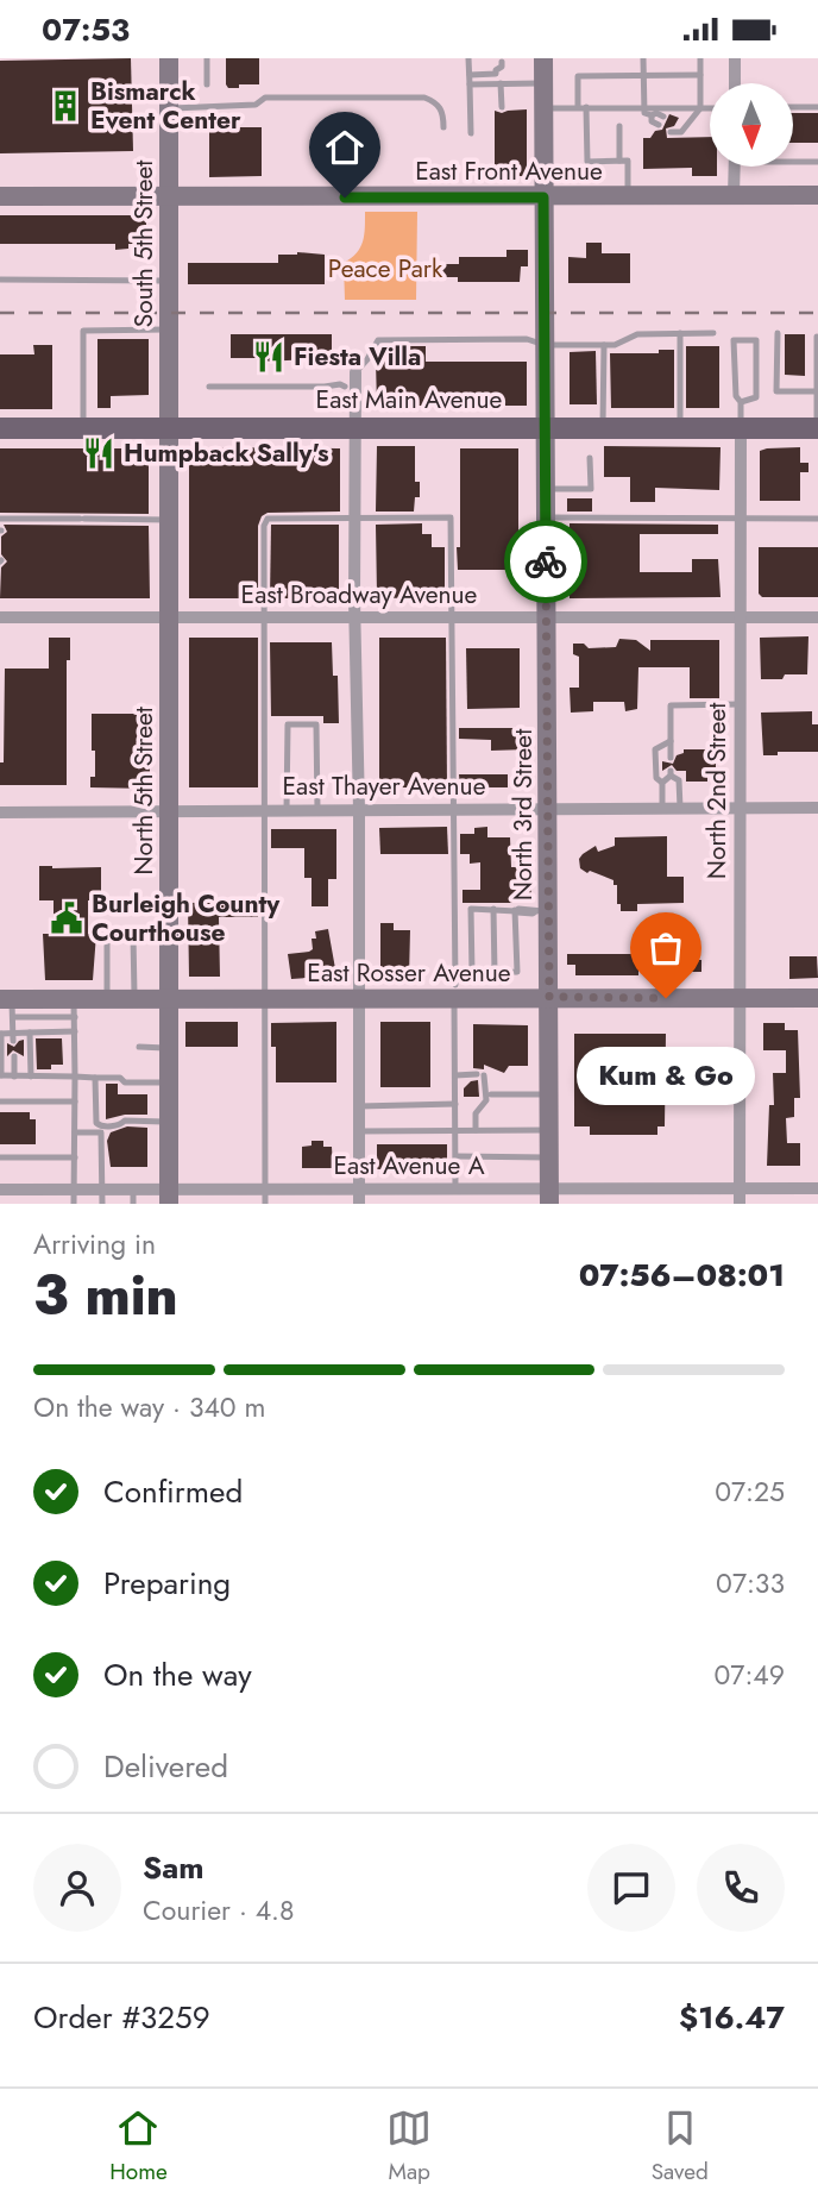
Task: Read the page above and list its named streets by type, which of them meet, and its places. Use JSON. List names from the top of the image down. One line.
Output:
{"streets":{"main road":["East Main Avenue"],"street":["East Front Avenue","South 5th Street","East Broadway Avenue","East Thayer Avenue","North 5th Street","North 2nd Street","North 3rd Street","East Rosser Avenue","East Avenue A"]},"crossings":[["East Front Avenue","South 5th Street"],["East Front Avenue","North 3rd Street"],["South 5th Street","East Main Avenue"],["South 5th Street","North 5th Street"],["East Main Avenue","North 5th Street"],["East Main Avenue","North 2nd Street"],["East Main Avenue","North 3rd Street"],["East Broadway Avenue","North 5th Street"],["East Broadway Avenue","North 2nd Street"],["East Broadway Avenue","North 3rd Street"],["East Thayer Avenue","North 5th Street"],["East Thayer Avenue","North 2nd Street"],["East Thayer Avenue","North 3rd Street"],["North 5th Street","East Rosser Avenue"],["North 5th Street","East Avenue A"],["North 2nd Street","East Rosser Avenue"],["North 2nd Street","East Avenue A"],["North 3rd Street","East Rosser Avenue"],["North 3rd Street","East Avenue A"]],"parks":["Peace Park"],"places":{"building":["Bismarck Event Center"],"restaurant":["Fiesta Villa","Humpback Sally's"],"public building":["Burleigh County Courthouse"],"other":["Kum & Go"]},"north":"bottom","page":{"status":"07:53","bubble":"Kum & Go","heading":["3 min","Arriving in","07:56–08:01"],"panel":["Sam","Courier · 4.8","Order #3259","$16.47"],"bar":"On the way · 340 m","list":[["Confirmed","07:25"],["Preparing","07:33"],["On the way","07:49"],"Delivered"],"tabs":["Home","Map","Saved"]}}
